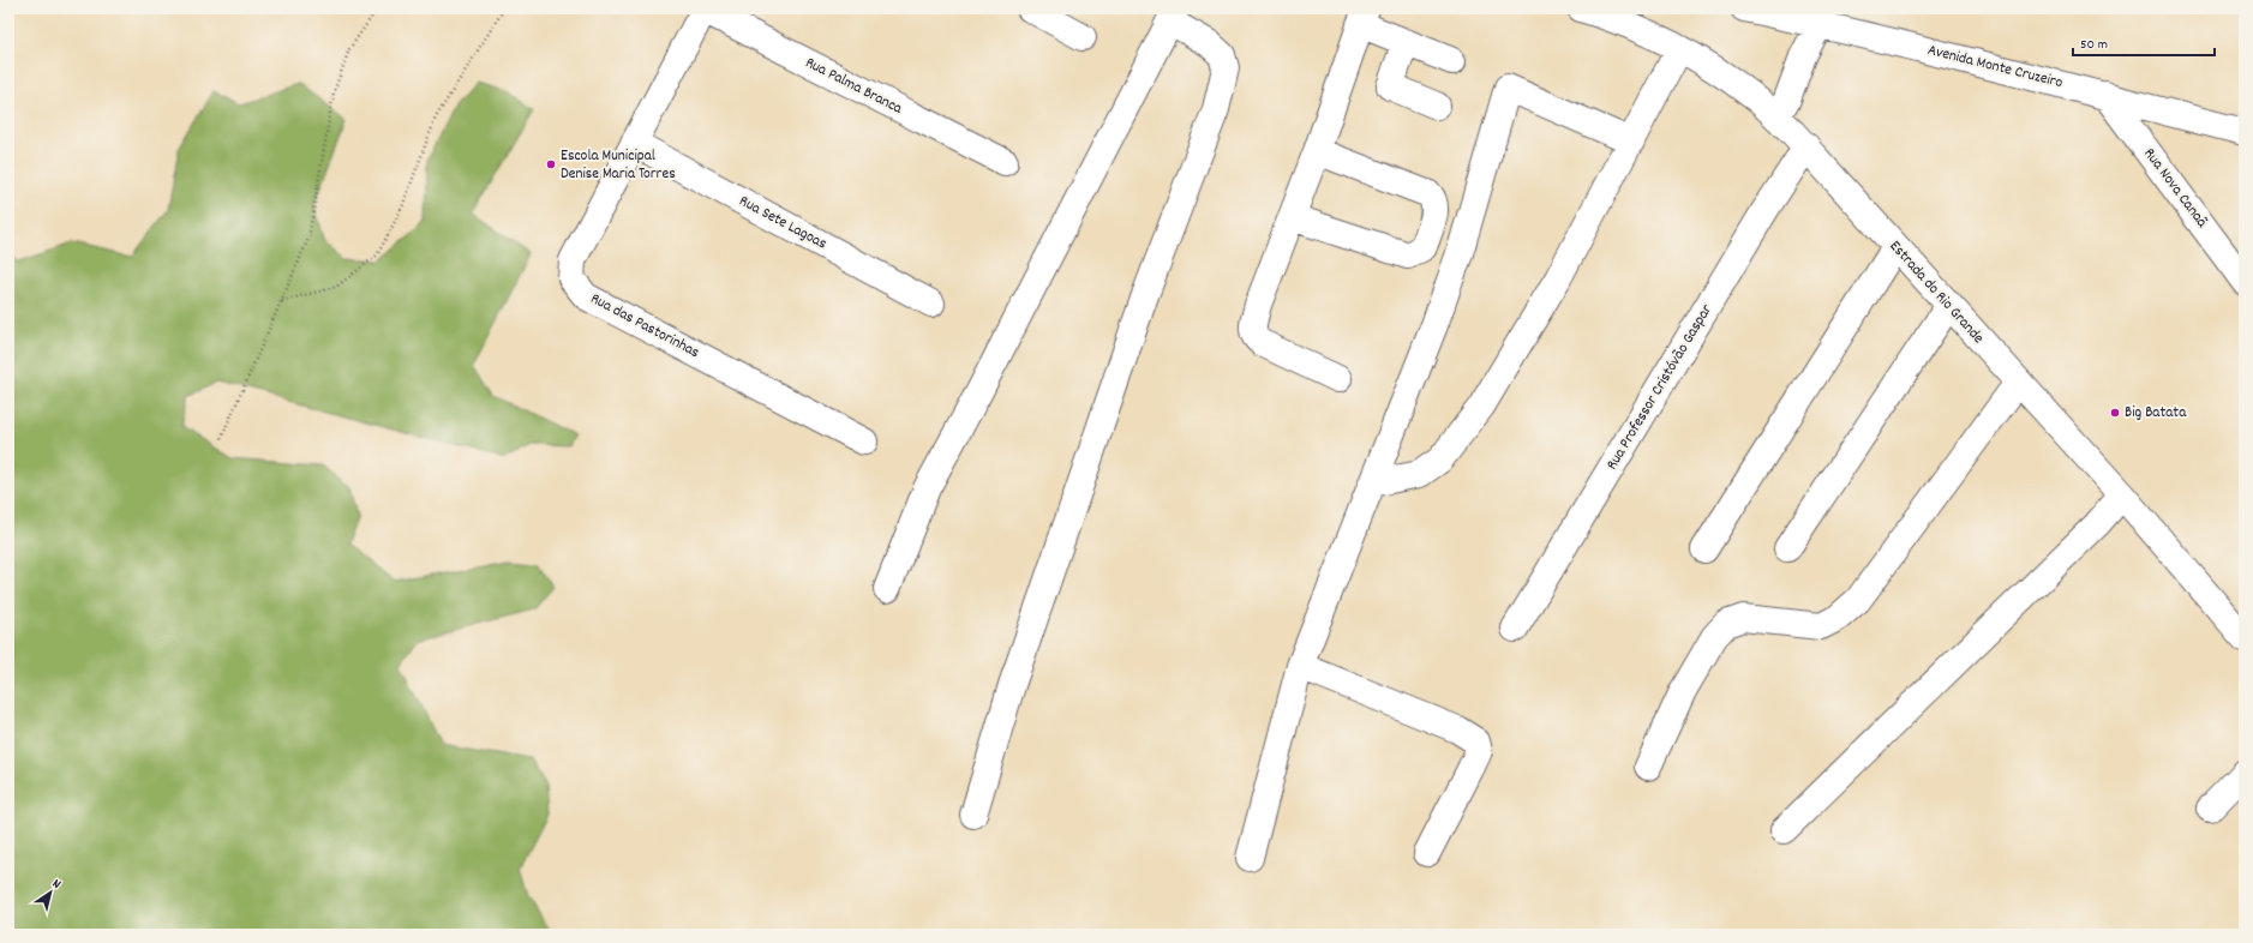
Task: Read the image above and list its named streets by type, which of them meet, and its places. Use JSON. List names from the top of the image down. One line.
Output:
{"streets":{"street":["Avenida Monte Cruzeiro","Rua Palma Branca","Rua Nova Canaã","Rua Sete Lagoas","Estrada do Rio Grande","Rua das Pastorinhas","Rua Professor Cristóvão Gaspar"]},"crossings":[["Avenida Monte Cruzeiro","Rua Nova Canaã"],["Rua Palma Branca","Rua das Pastorinhas"],["Rua Sete Lagoas","Rua das Pastorinhas"],["Estrada do Rio Grande","Rua Professor Cristóvão Gaspar"]],"places":["Escola Municipal Denise Maria Torres","Big Batata"],"scale_bar":"50 m","north":"top right"}
